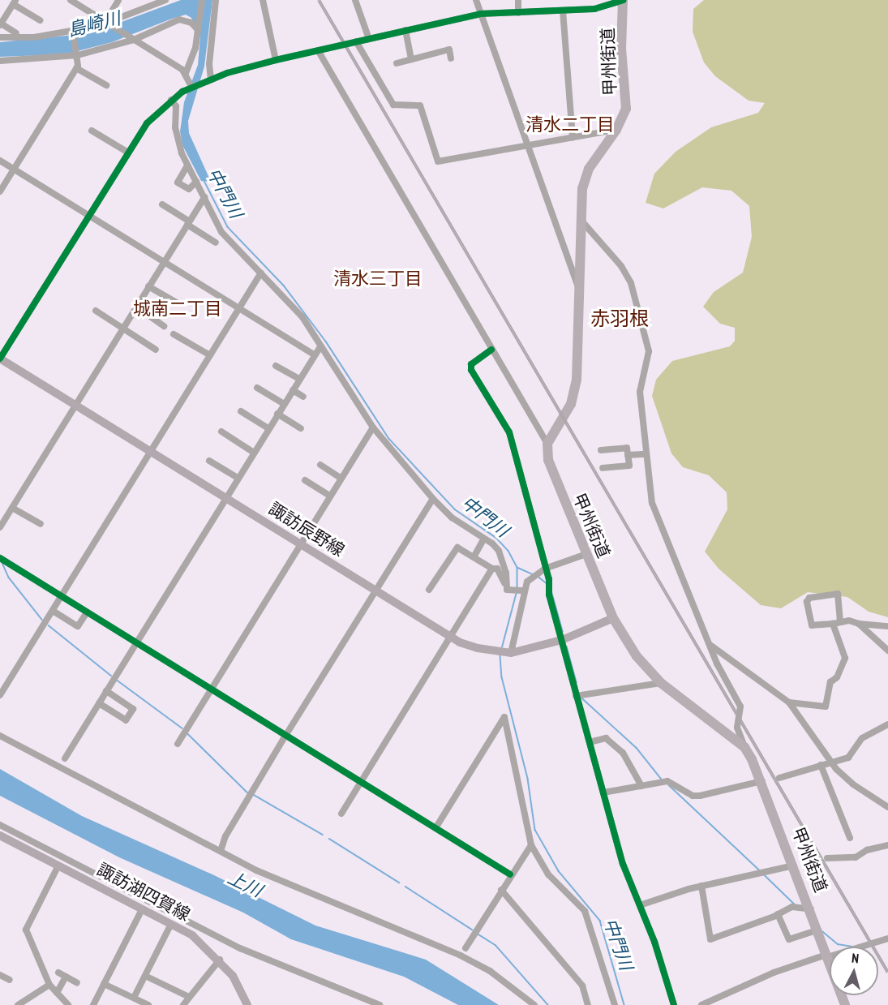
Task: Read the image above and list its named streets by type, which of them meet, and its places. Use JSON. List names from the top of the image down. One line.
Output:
{"streets":{"highway":["甲州街道"],"main road":["諏訪辰野線","諏訪湖四賀線"]},"crossings":[["甲州街道","諏訪辰野線"]],"districts":["清水二丁目","清水三丁目","城南二丁目","赤羽根"],"water":["島崎川","中門川","上川"],"north":"top"}
